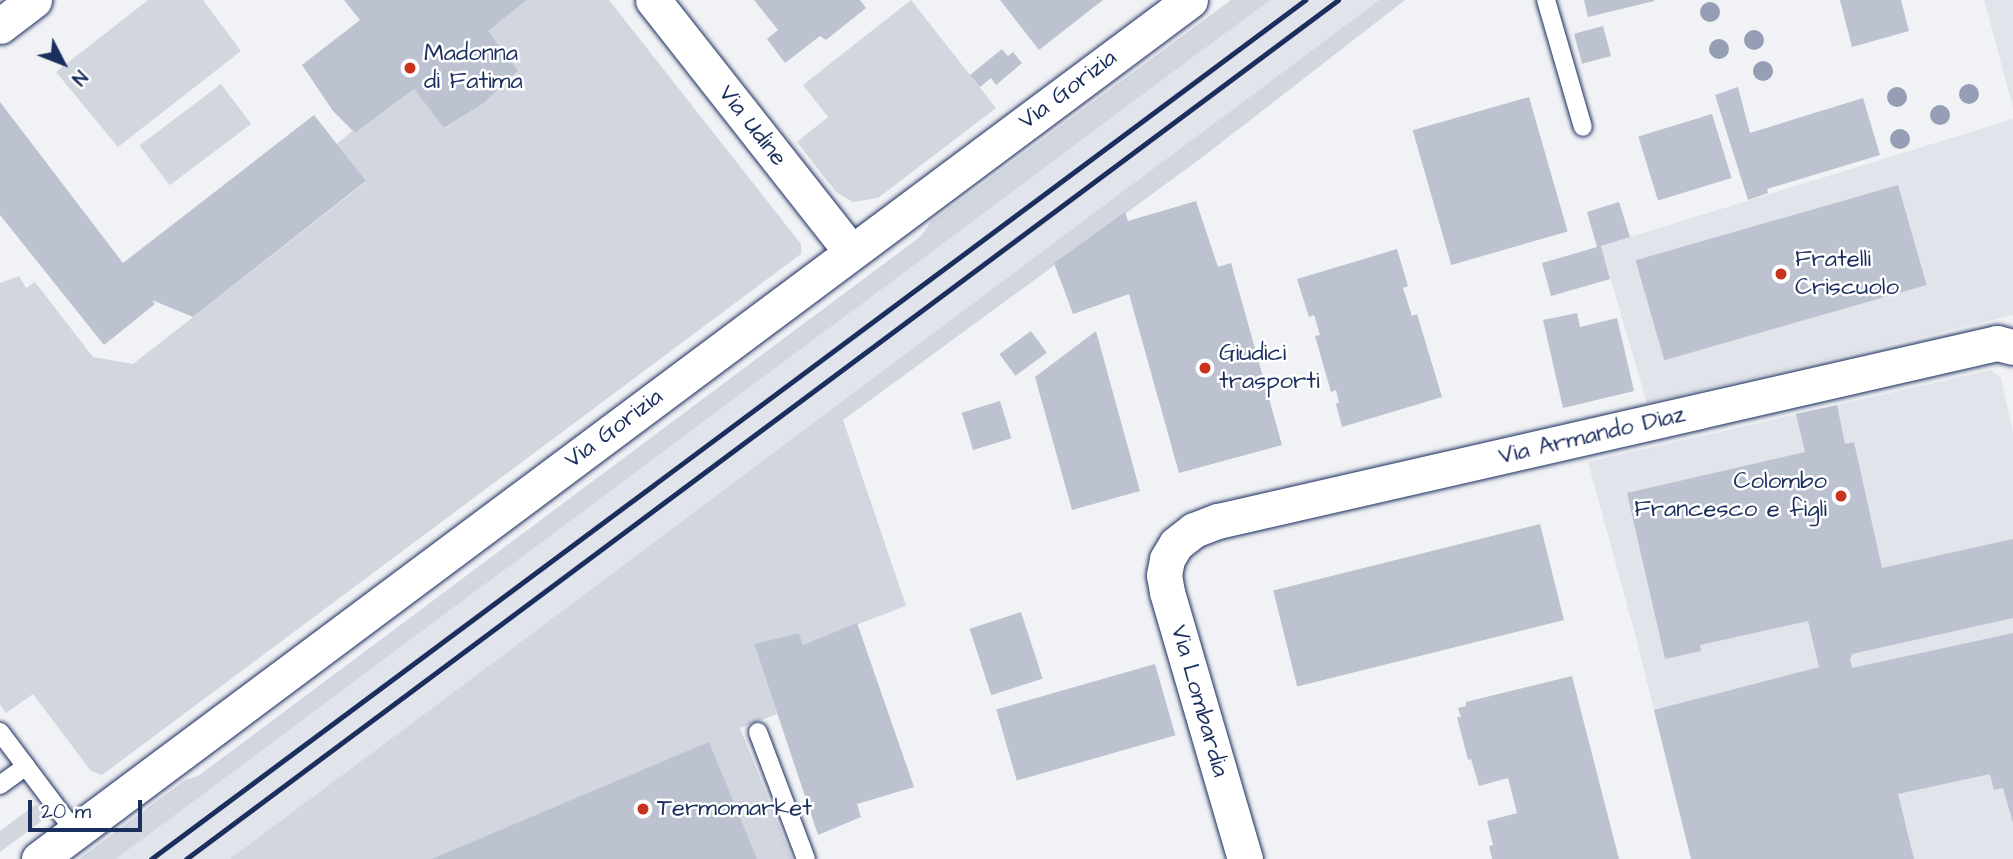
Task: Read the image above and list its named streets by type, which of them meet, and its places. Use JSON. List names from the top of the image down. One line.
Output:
{"streets":{"street":["Via Gorizia","Via Udine","Via Armando Diaz","Via Lombardia"]},"crossings":[["Via Gorizia","Via Udine"],["Via Armando Diaz","Via Lombardia"]],"places":["Madonna di Fatima","Fratelli Criscuolo","Giudici trasporti","Colombo Francesco e figli","Termomarket"],"scale_bar":"20 m","north":"bottom right"}
